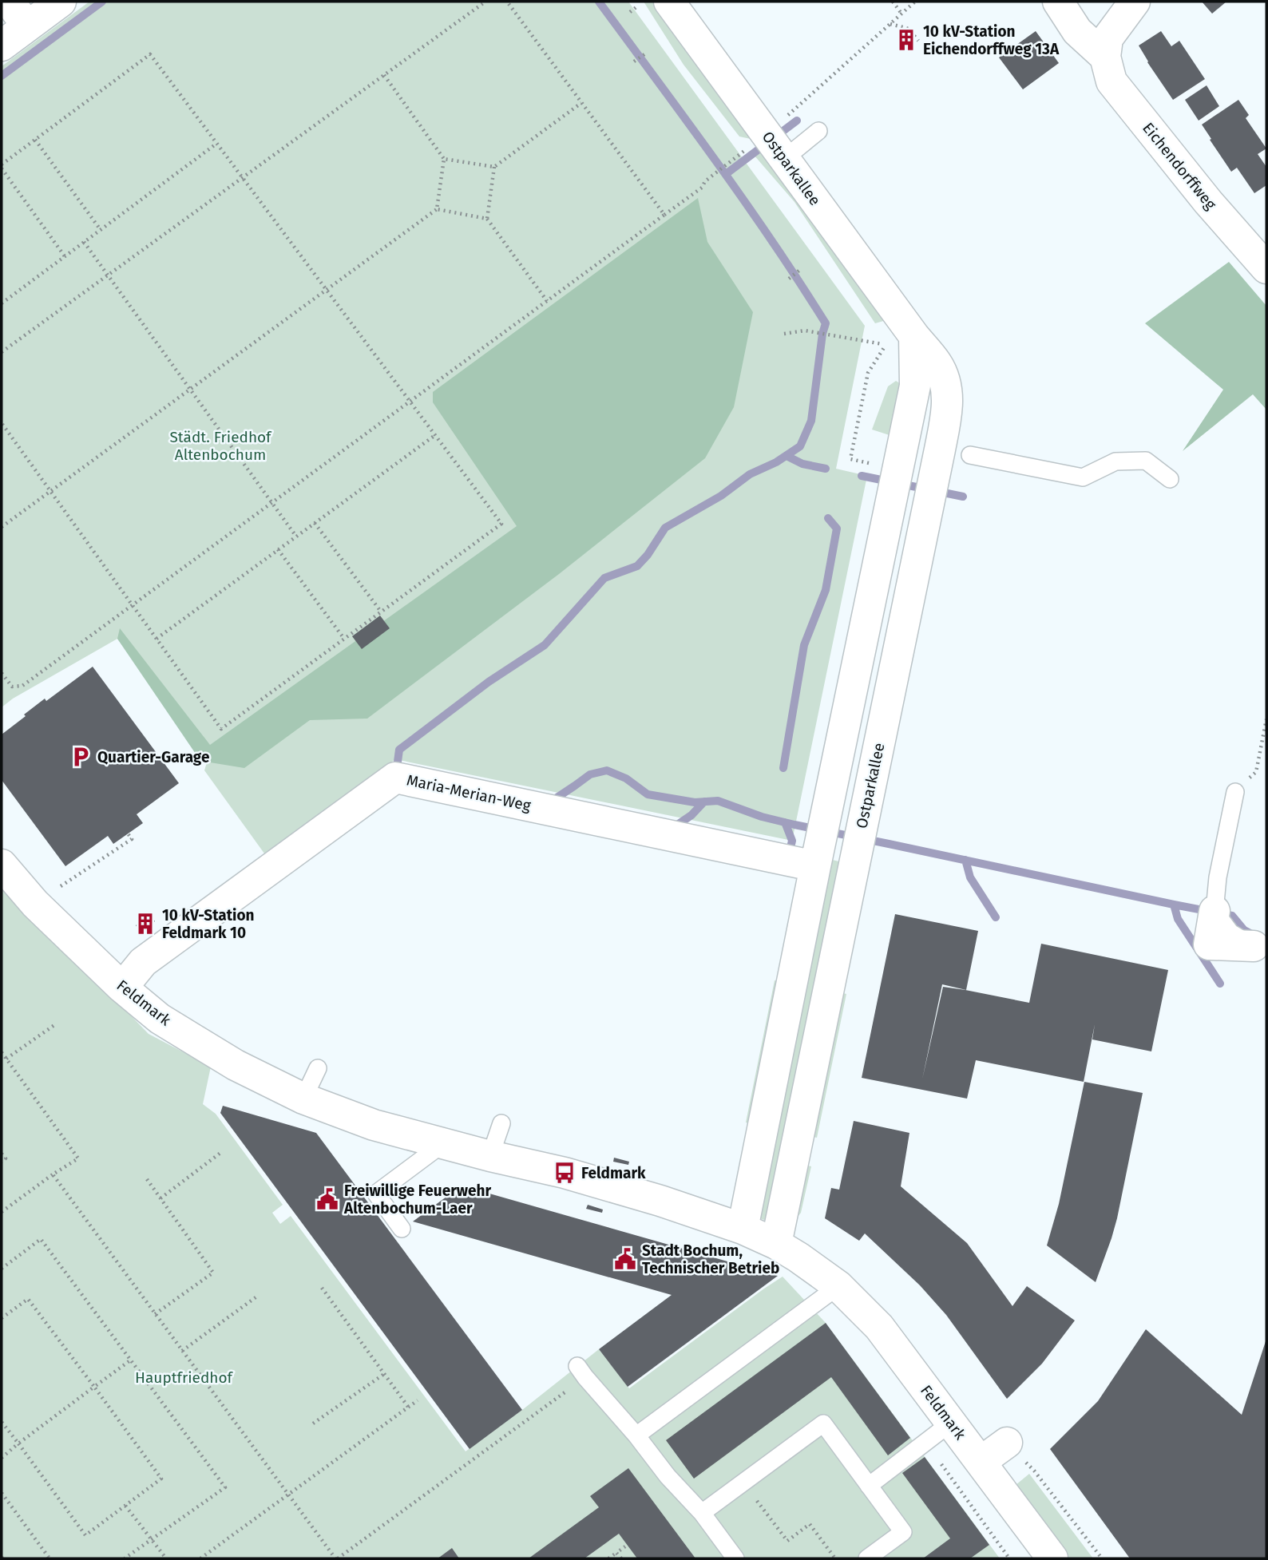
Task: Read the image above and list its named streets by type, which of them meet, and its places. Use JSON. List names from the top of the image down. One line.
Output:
{"streets":{"street":["Eichendorffweg","Ostparkallee","Maria-Merian-Weg","Feldmark"]},"crossings":[["Ostparkallee","Feldmark"],["Maria-Merian-Weg","Feldmark"]],"parks":["Städt. Friedhof Altenbochum","Hauptfriedhof"],"places":{"building":["10 kV-Station Eichendorffweg 13A","10 kV-Station Feldmark 10"],"parking":["Quartier-Garage"],"bus stop":["Feldmark"],"public building":["Freiwillige Feuerwehr Altenbochum-Laer","Stadt Bochum, Technischer Betrieb"]}}
